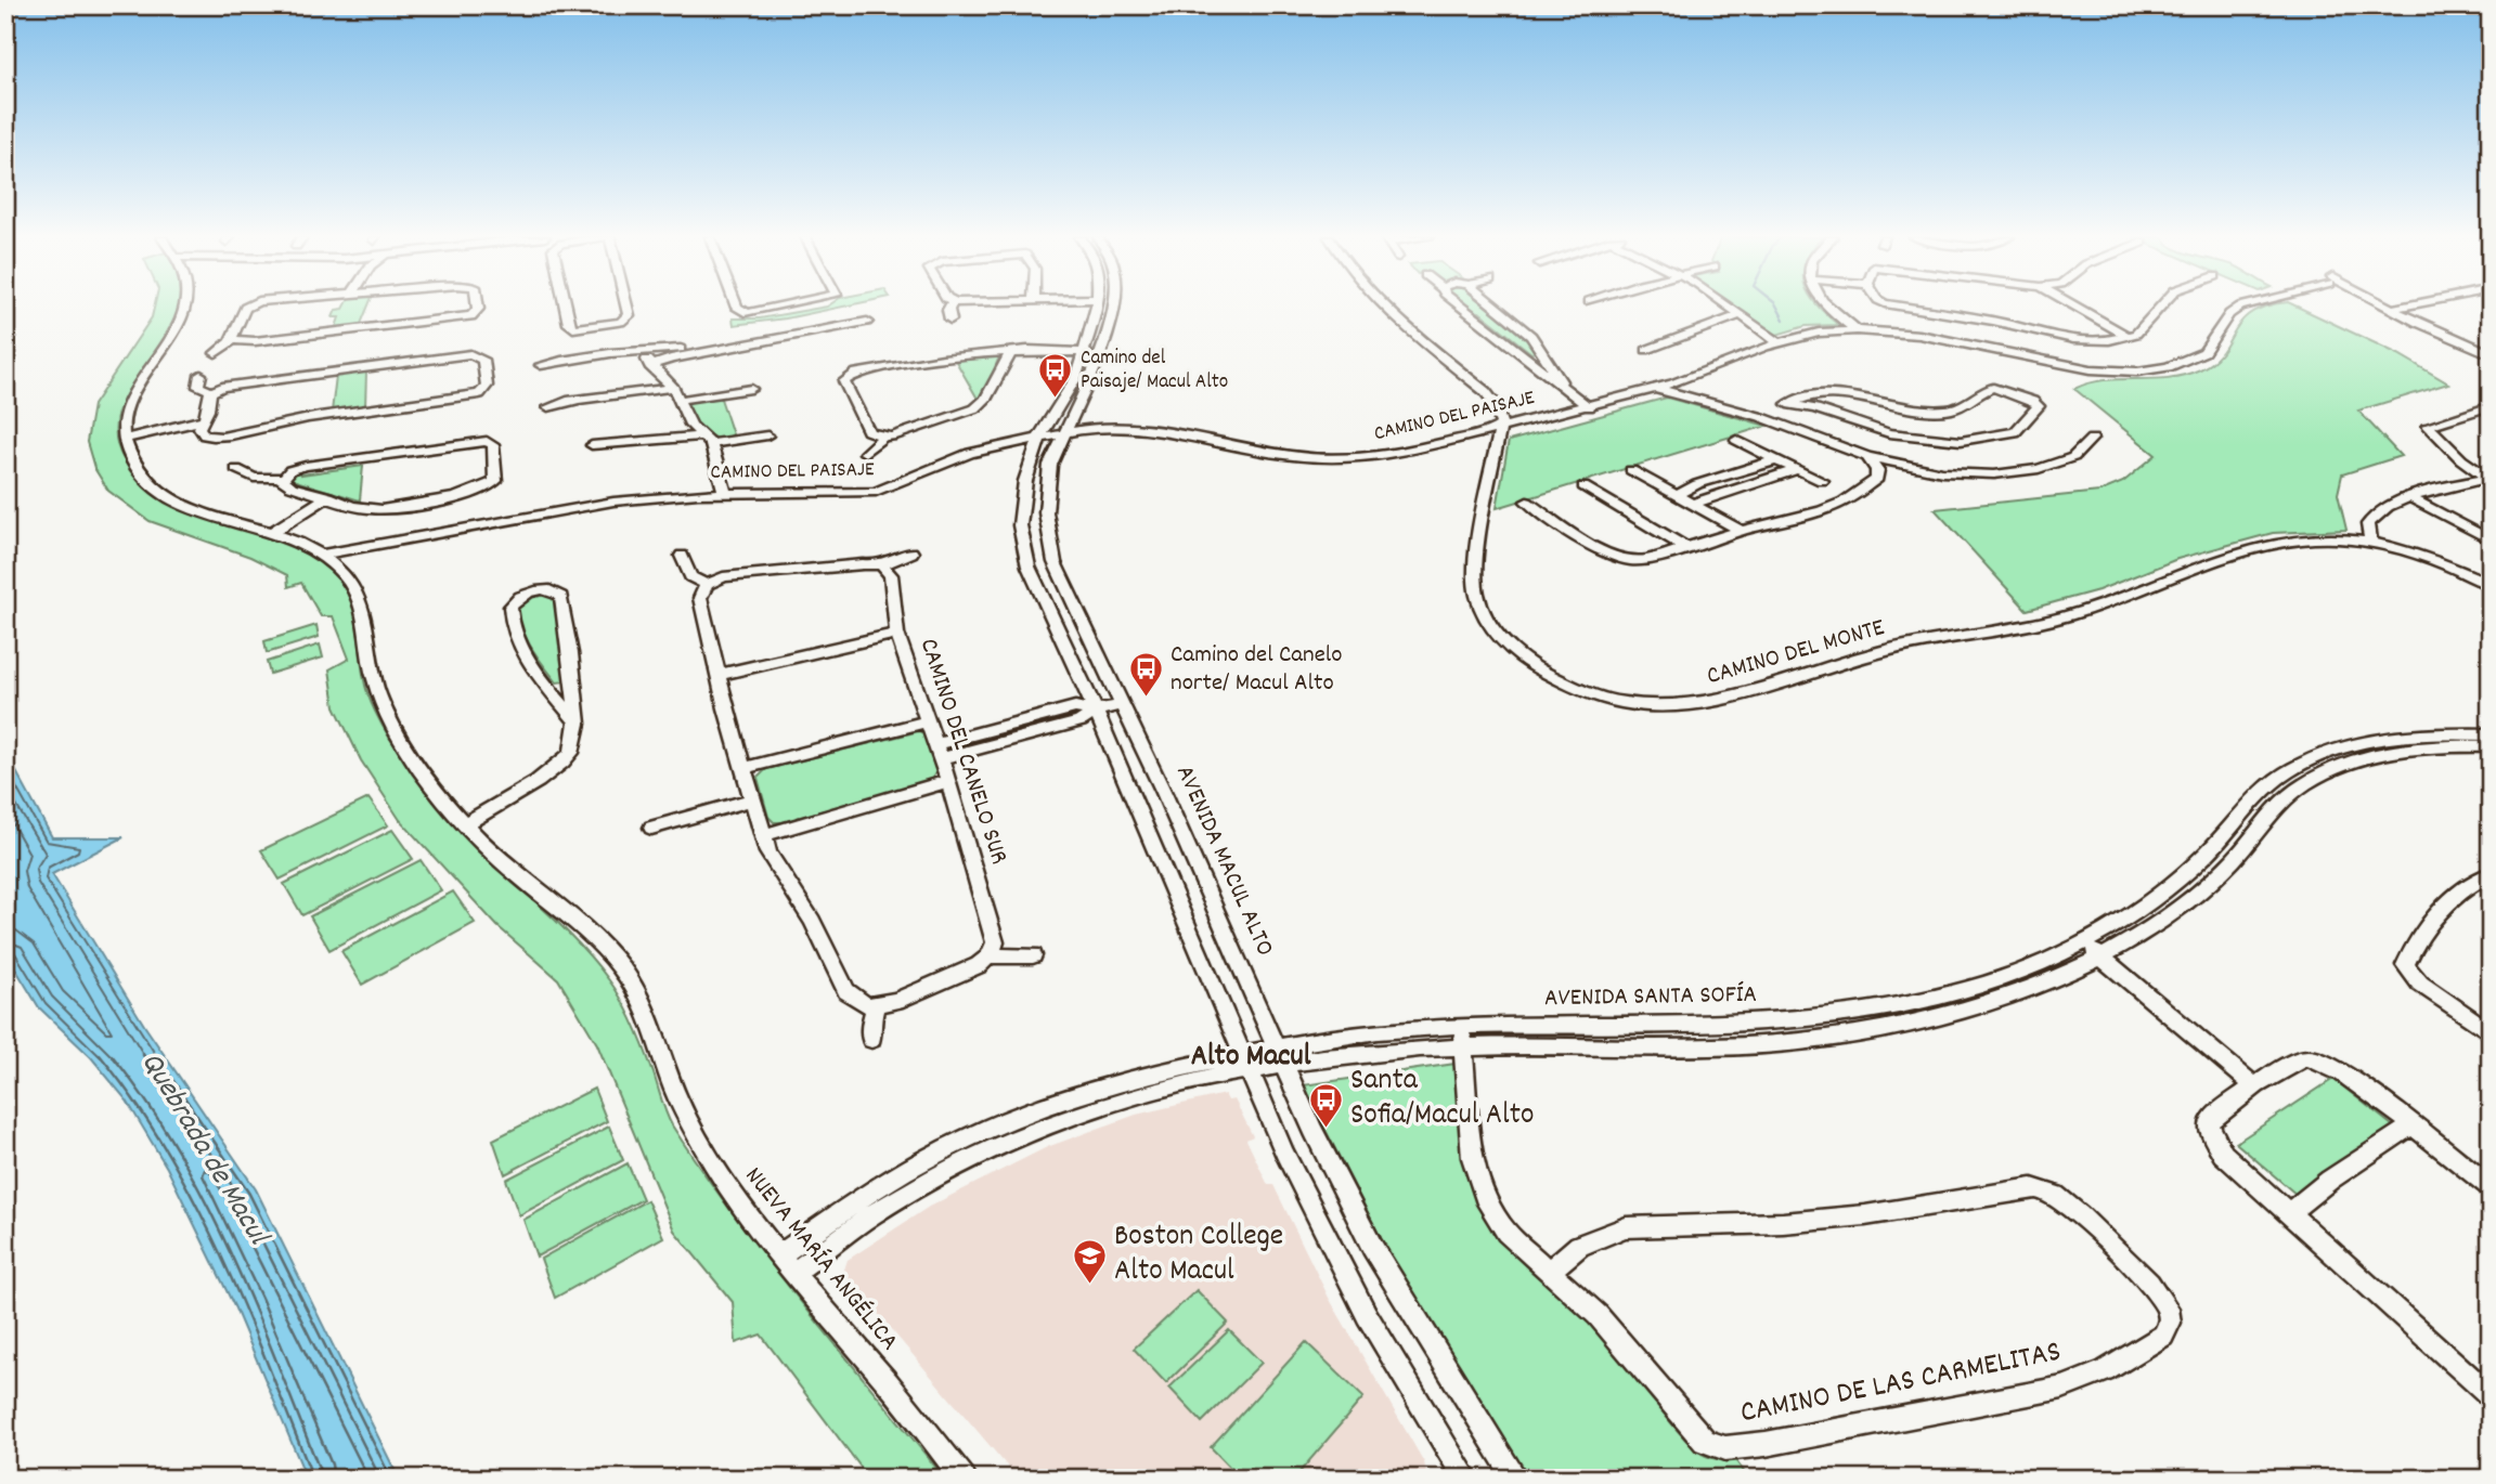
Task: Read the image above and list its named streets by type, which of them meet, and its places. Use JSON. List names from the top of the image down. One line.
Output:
{"streets":{"street":["CAMINO DEL PAISAJE","CAMINO DEL MONTE","CAMINO DEL CANELO SUR","AVENIDA MACUL ALTO","AVENIDA SANTA SOFÍA","NUEVA MARÍA ANGÉLICA","CAMINO DE LAS CARMELITAS"]},"crossings":[["CAMINO DEL PAISAJE","CAMINO DEL MONTE"],["CAMINO DEL PAISAJE","AVENIDA MACUL ALTO"],["CAMINO DEL PAISAJE","NUEVA MARÍA ANGÉLICA"],["AVENIDA MACUL ALTO","AVENIDA SANTA SOFÍA"],["AVENIDA SANTA SOFÍA","NUEVA MARÍA ANGÉLICA"],["AVENIDA SANTA SOFÍA","CAMINO DE LAS CARMELITAS"]],"districts":["Alto Macul"],"water":["Quebrada de Macul"],"places":{"bus stop":["Camino del Paisaje/ Macul Alto","Camino del Canelo norte/ Macul Alto","Santa Sofia/Macul Alto"],"school or university":["Boston College Alto Macul"]}}
